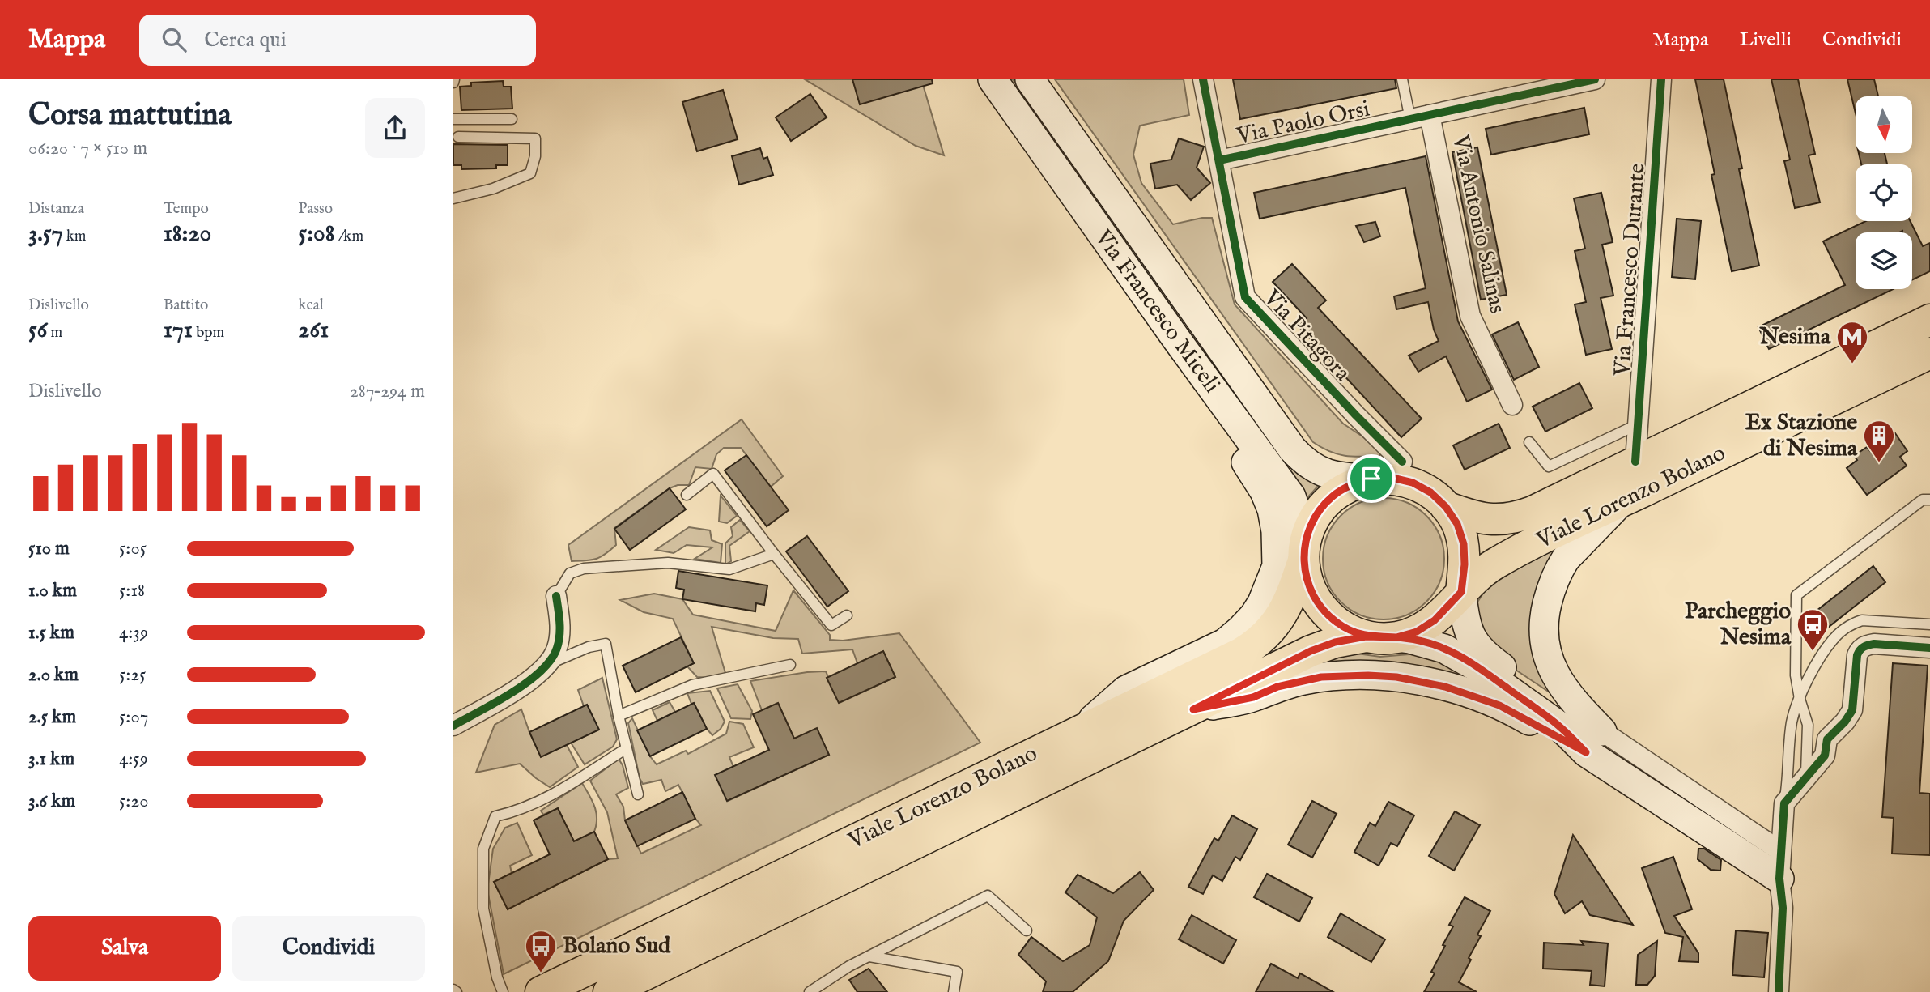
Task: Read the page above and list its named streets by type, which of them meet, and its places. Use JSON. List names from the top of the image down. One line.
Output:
{"streets":{"main road":["Via Francesco Miceli","Viale Lorenzo Bolano"],"street":["Via Paolo Orsi","Via Antonio Salinas","Via Francesco Durante","Via Pitagora"]},"crossings":[["Via Paolo Orsi","Via Antonio Salinas"],["Via Paolo Orsi","Via Pitagora"],["Via Francesco Durante","Viale Lorenzo Bolano"],["Via Francesco Miceli","Viale Lorenzo Bolano"]],"places":{"metro station":["Nesima"],"building":["Ex Stazione di Nesima"],"bus stop":["Parcheggio Nesima","Bolano Sud"]},"north":"bottom","page":{"header":"Mappa","search":"Cerca qui","nav":["Mappa","Livelli","Condividi"],"heading":["Corsa mattutina","06:20 · 7 × 510 m"],"stats":[["Distanza","3.57 km"],["Tempo","18:20"],["Passo","5:08 /km"],["Dislivello","56 m"],["Battito","171 bpm"],["kcal","261"]],"chart":["Dislivello","287–294 m"],"list":[{"name":"510 m","note":"5:05"},{"name":"1.0 km","note":"5:18"},{"name":"1.5 km","note":"4:39"},{"name":"2.0 km","note":"5:25"},{"name":"2.5 km","note":"5:07"},{"name":"3.1 km","note":"4:59"},{"name":"3.6 km","note":"5:20"}],"buttons":["Salva","Condividi"]}}
